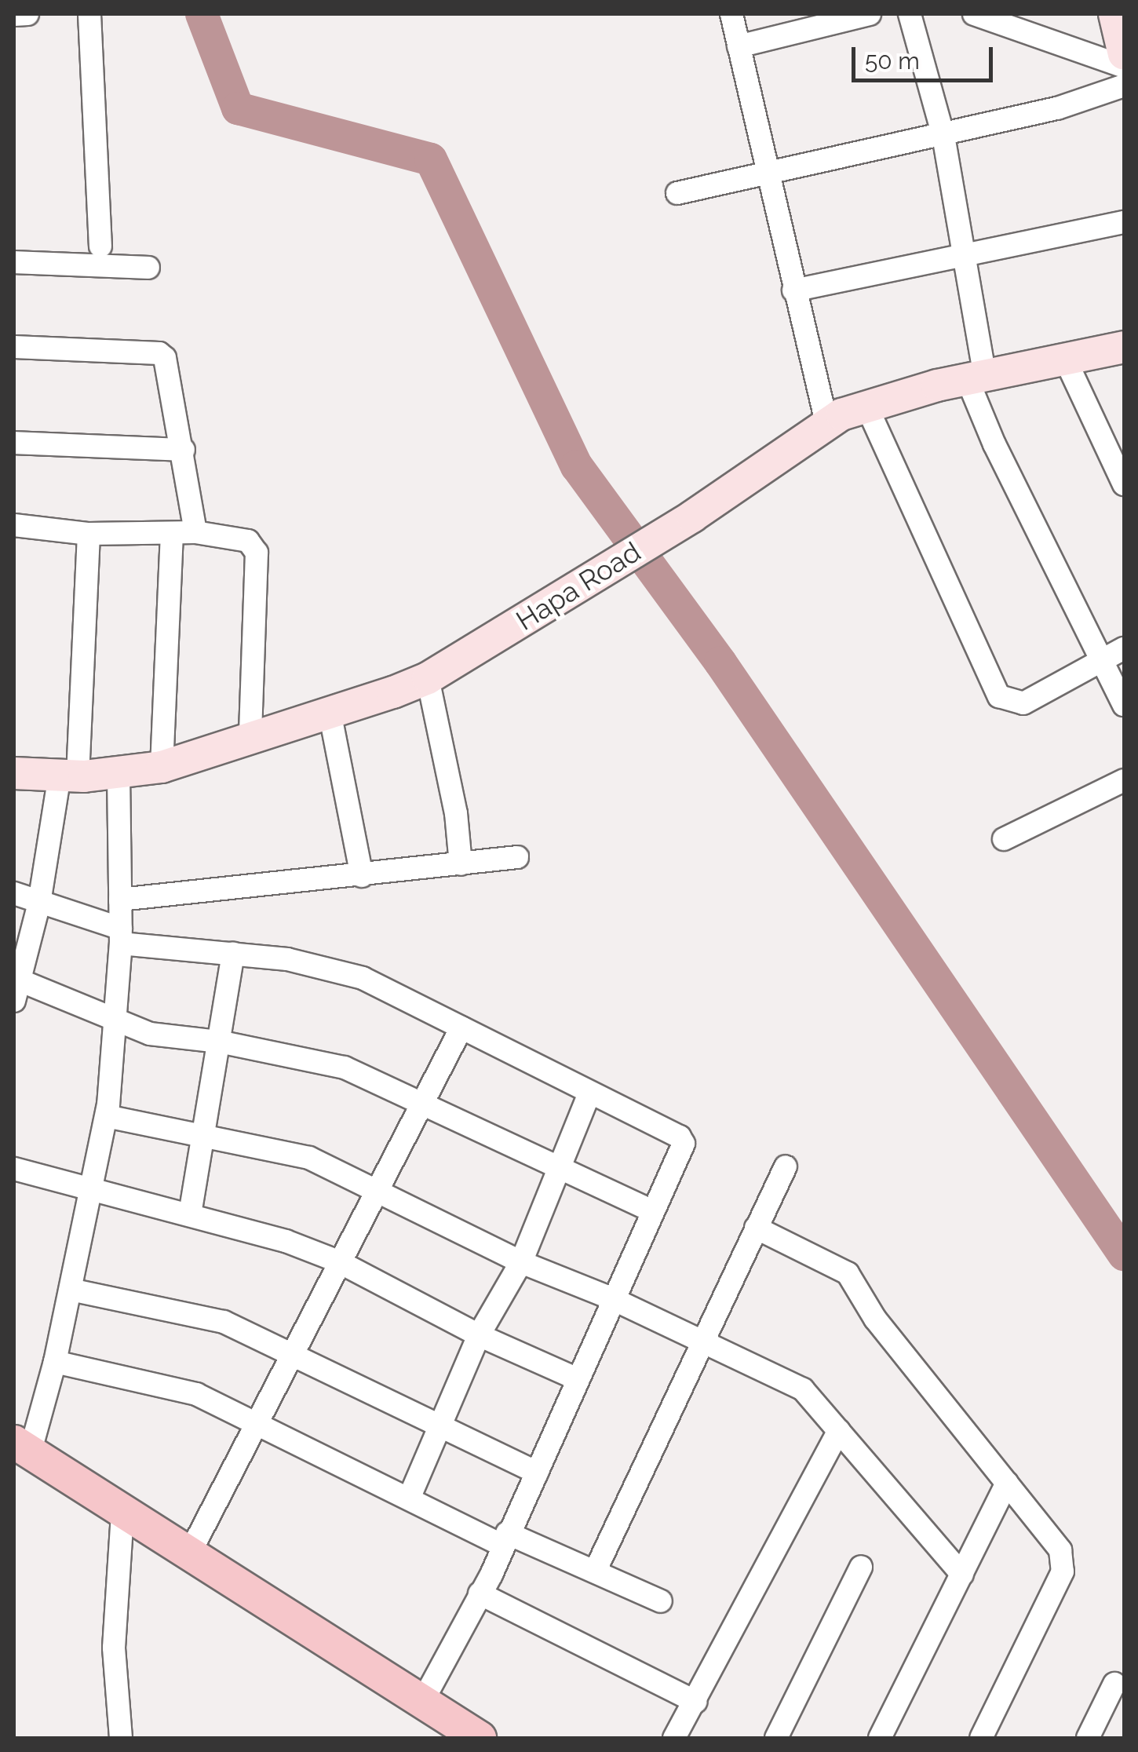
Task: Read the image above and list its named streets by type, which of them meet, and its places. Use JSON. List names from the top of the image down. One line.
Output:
{"streets":{"street":["Hapa Road"]},"scale_bar":"50 m"}
